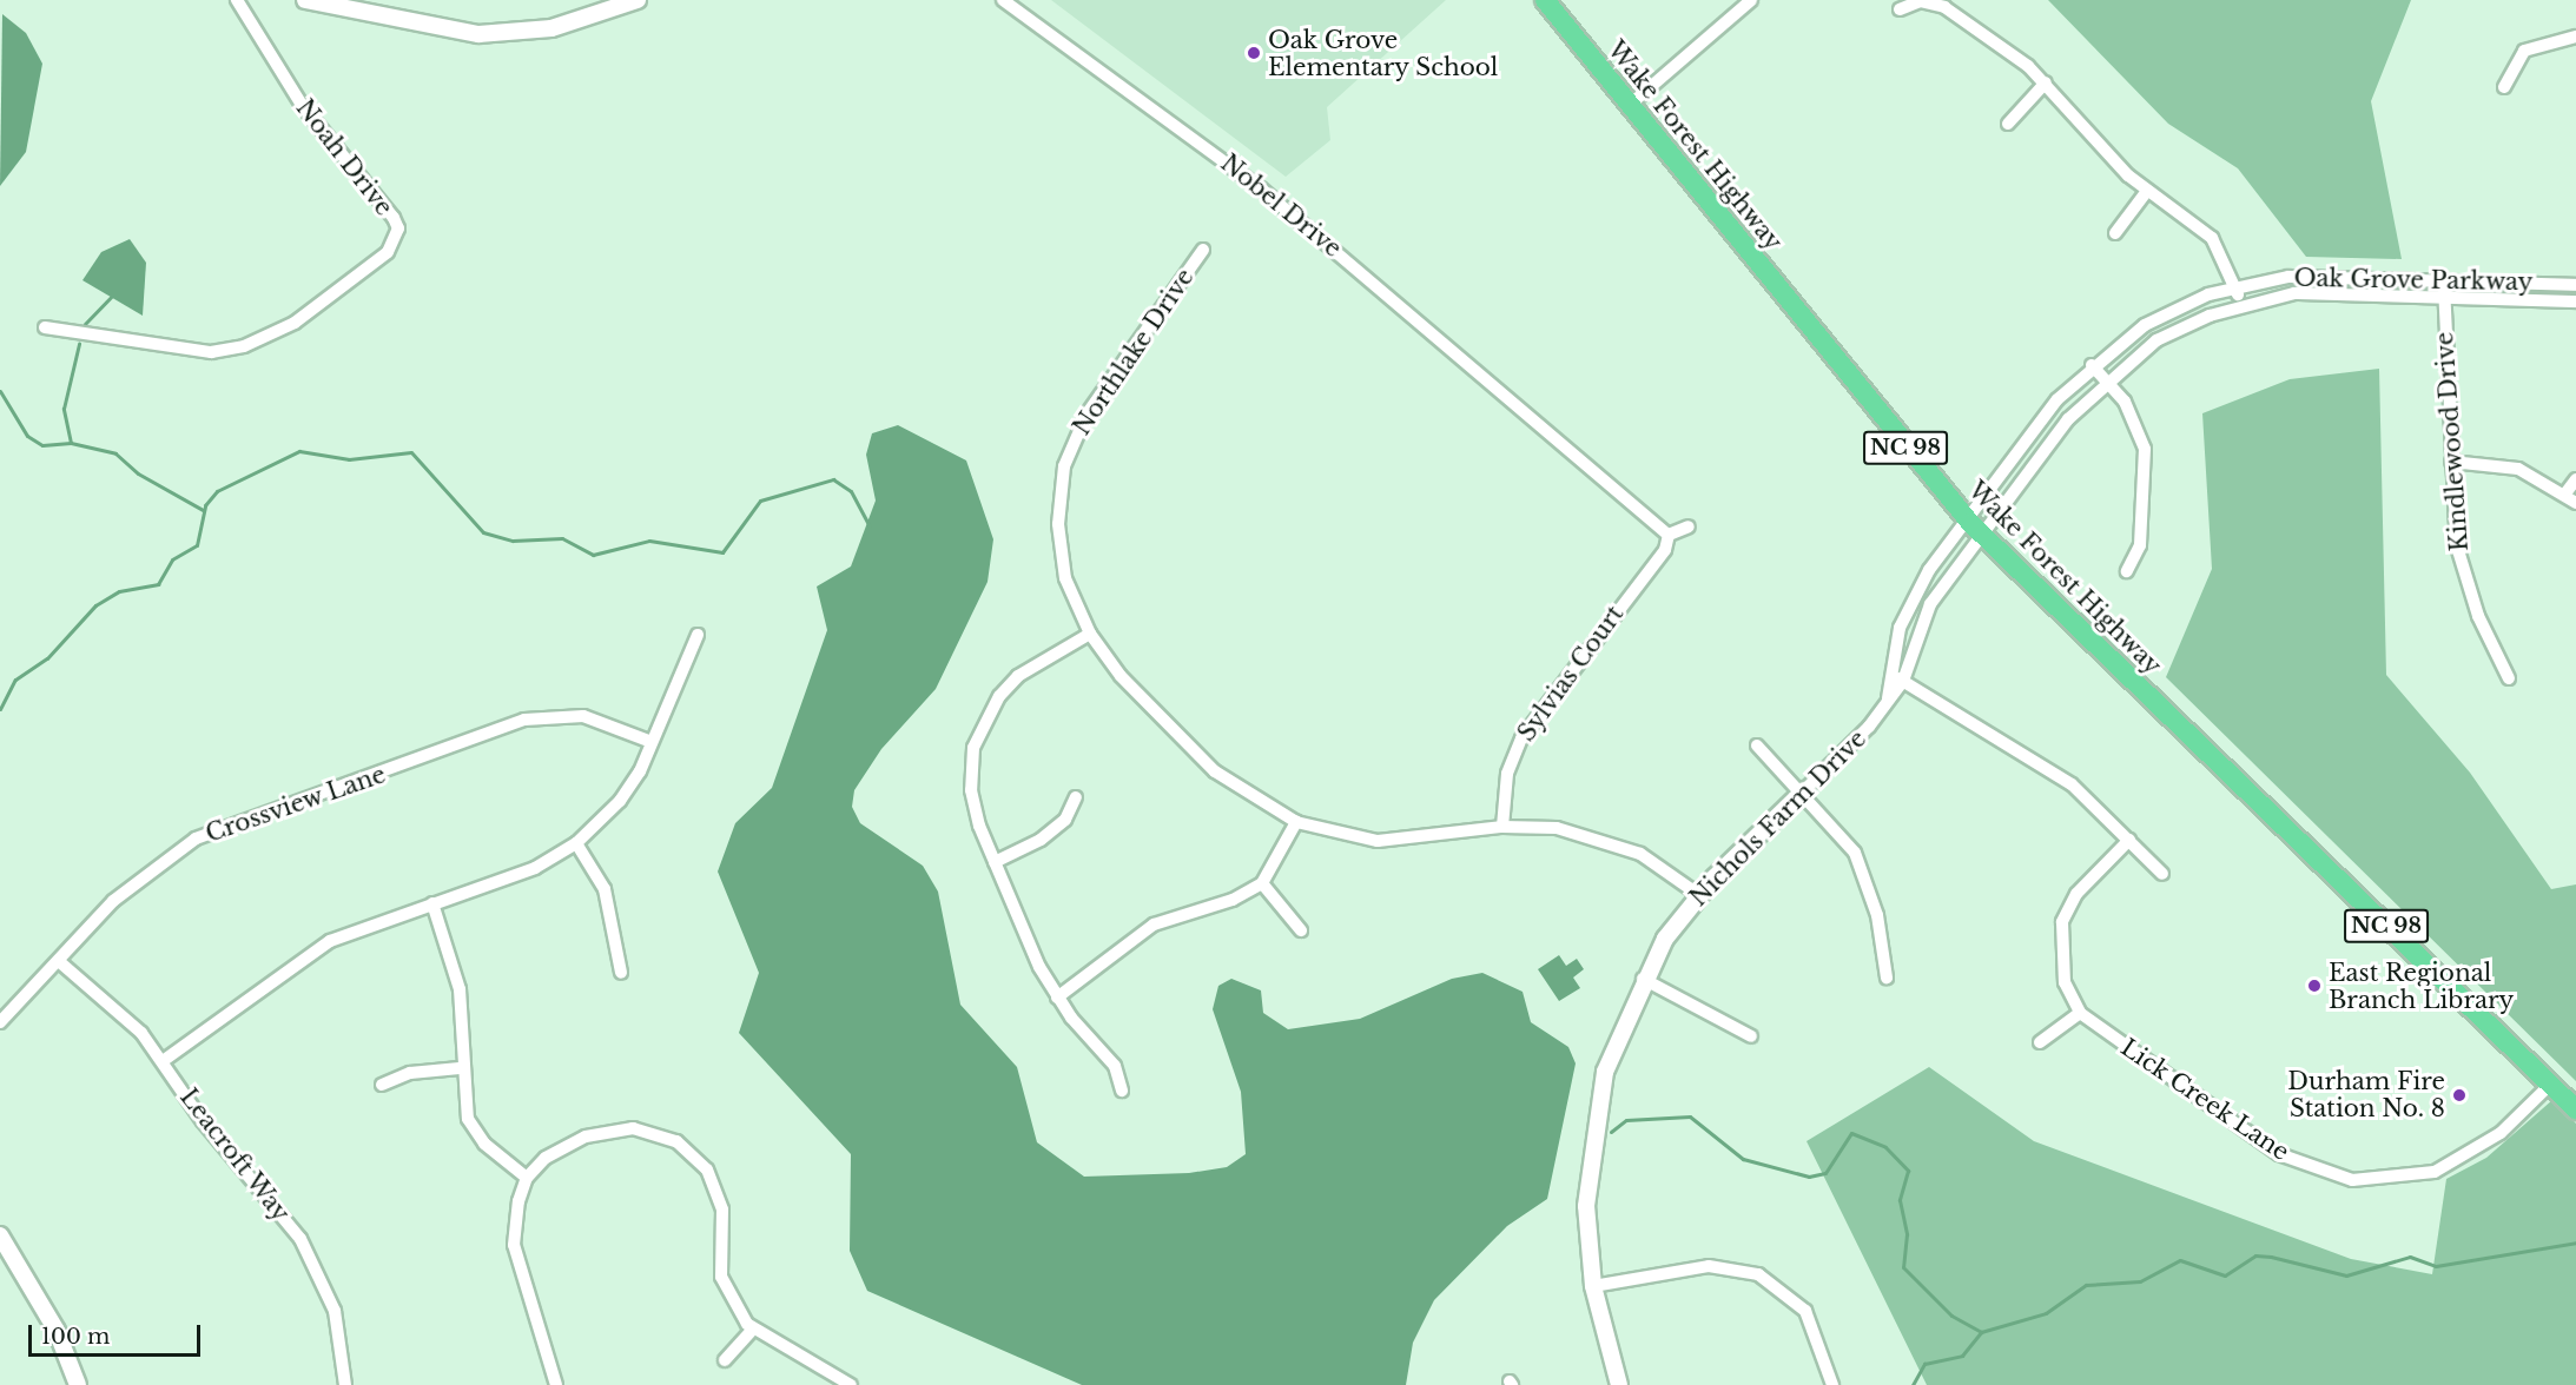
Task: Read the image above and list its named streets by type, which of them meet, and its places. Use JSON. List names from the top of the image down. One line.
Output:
{"streets":{"highway":["Wake Forest Highway","NC 98"],"street":["Noah Drive","Nobel Drive","Oak Grove Parkway","Northlake Drive","Kindlewood Drive","Sylvias Court","Crossview Lane","Nichols Farm Drive","Lick Creek Lane","Leacroft Way"]},"crossings":[["Wake Forest Highway","Oak Grove Parkway"],["Wake Forest Highway","Nichols Farm Drive"],["Wake Forest Highway","Lick Creek Lane"],["Nobel Drive","Sylvias Court"],["Oak Grove Parkway","Kindlewood Drive"],["Oak Grove Parkway","Nichols Farm Drive"],["Northlake Drive","Sylvias Court"],["Northlake Drive","Nichols Farm Drive"],["Crossview Lane","Leacroft Way"]],"places":["Oak Grove Elementary School","East Regional Branch Library","Durham Fire Station No. 8"],"scale_bar":"100 m"}
